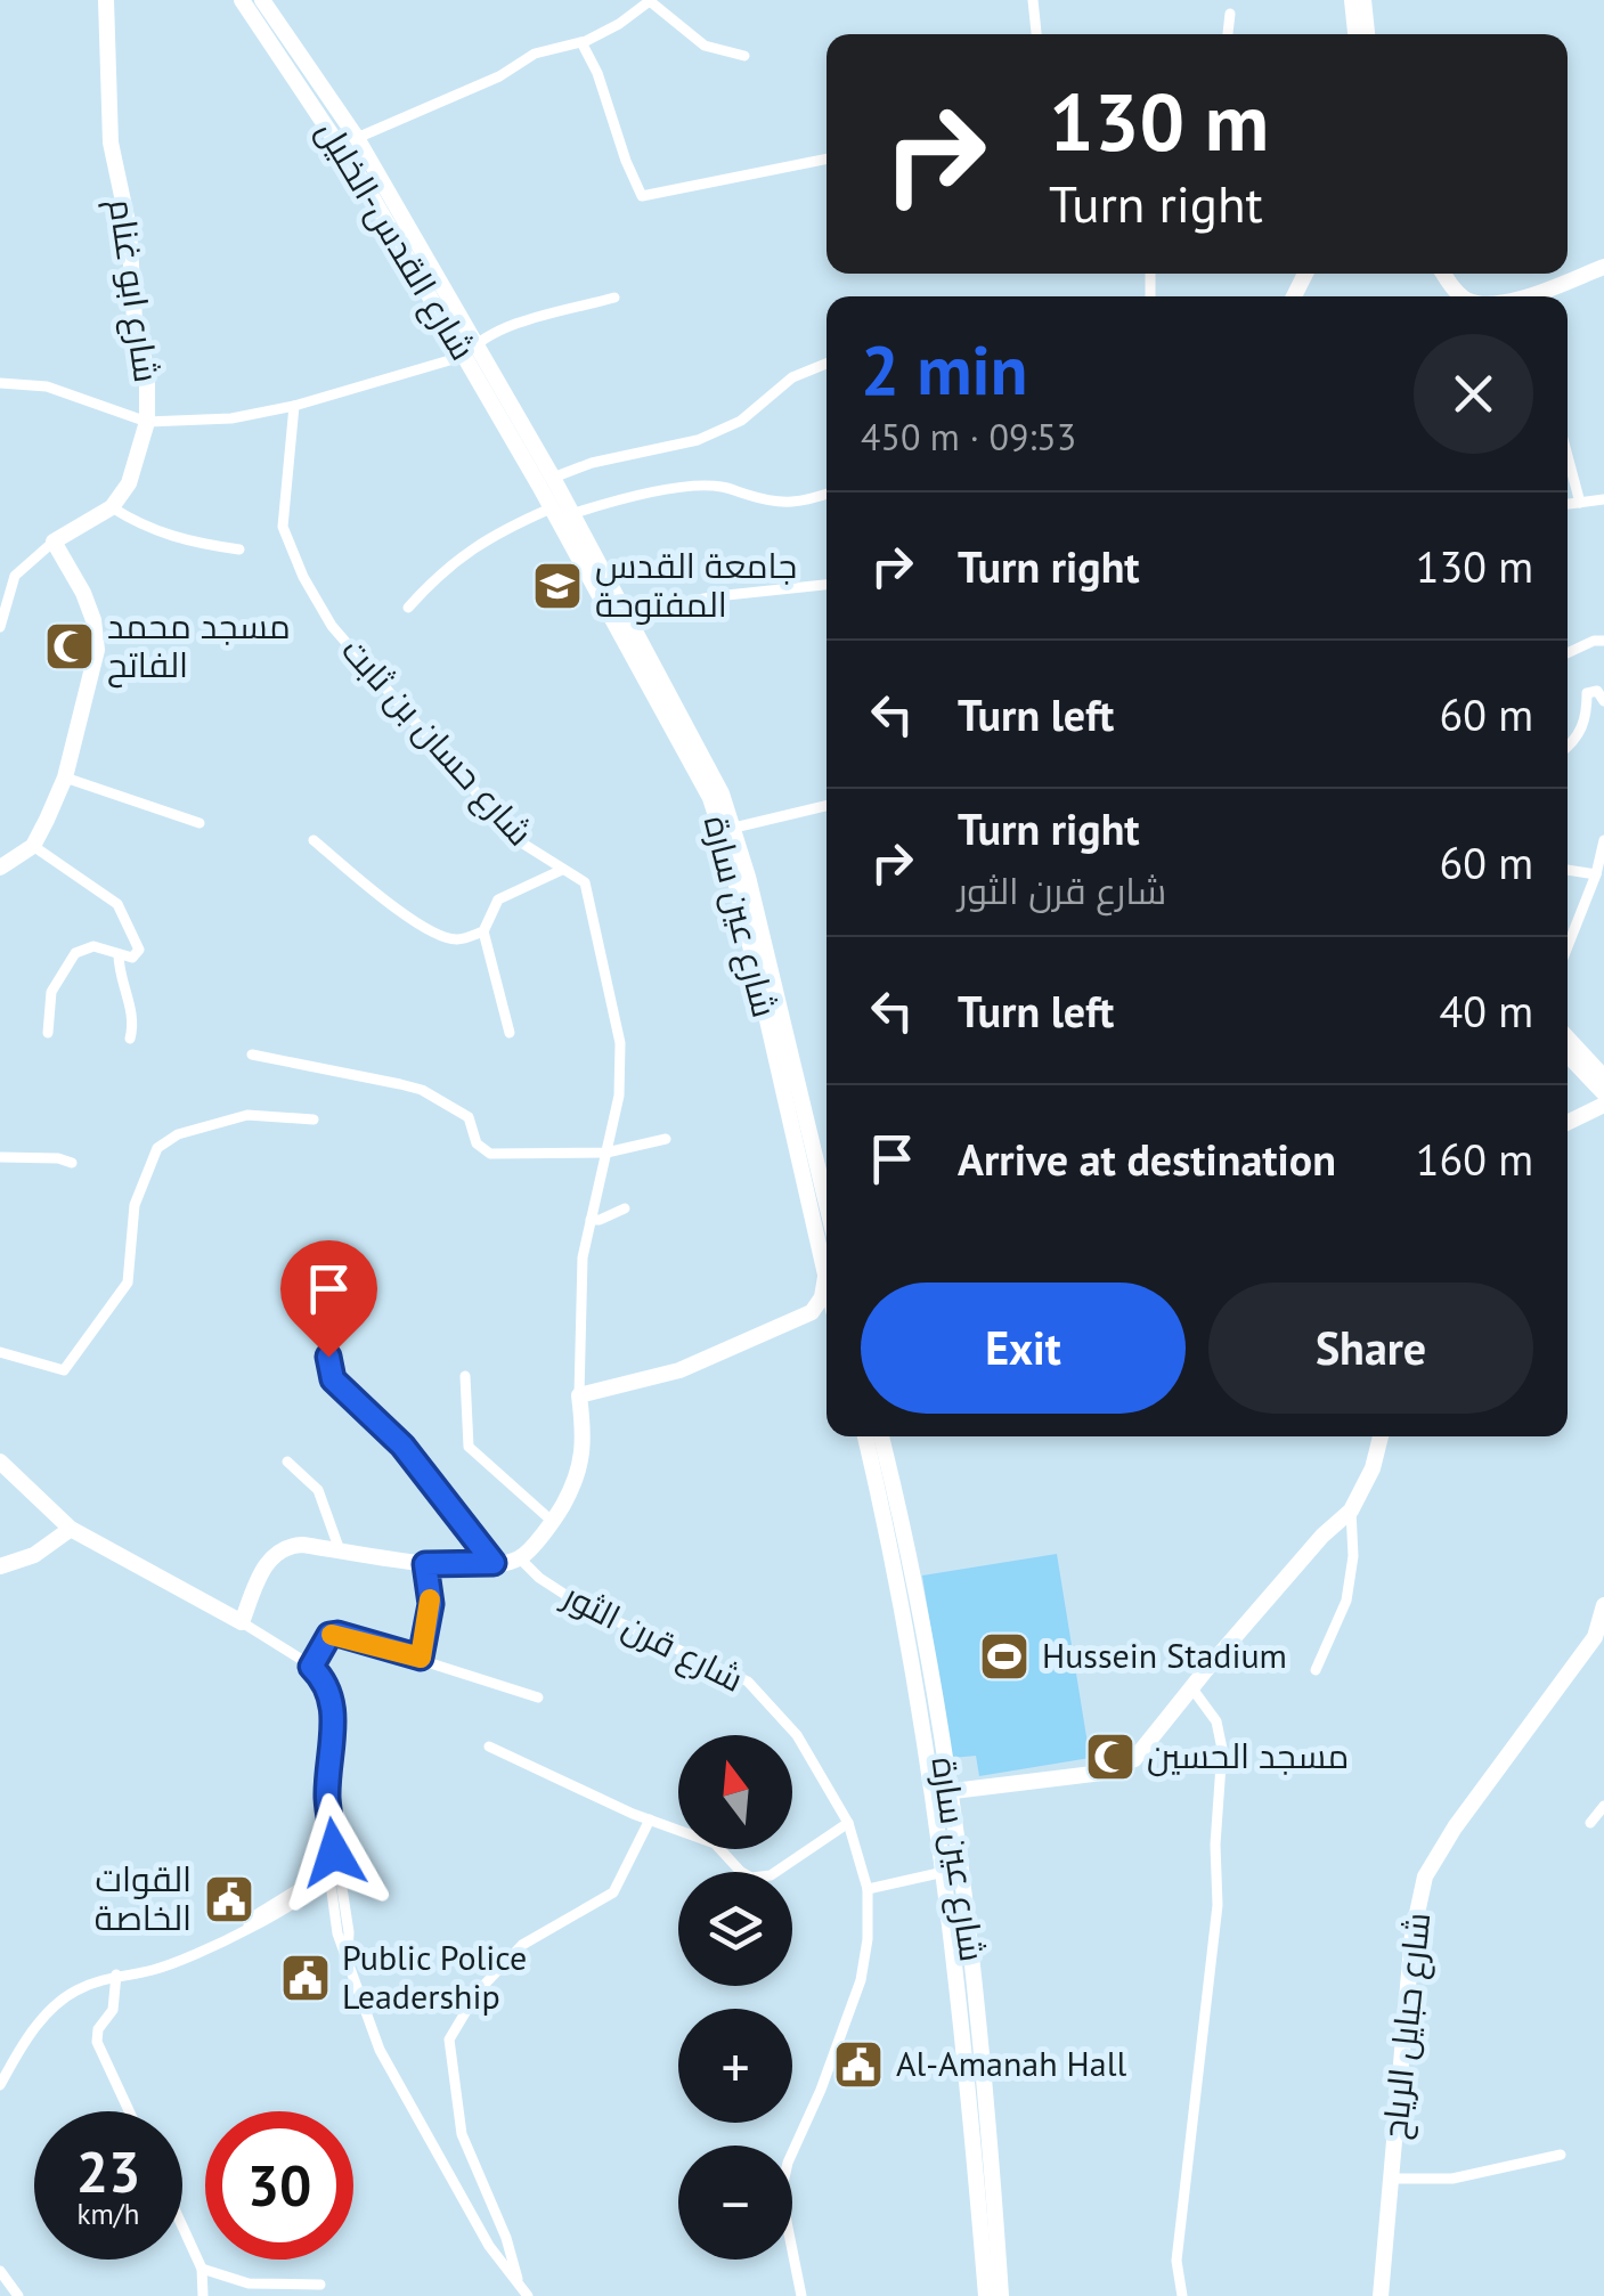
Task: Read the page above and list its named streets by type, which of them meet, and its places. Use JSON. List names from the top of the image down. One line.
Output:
{"streets":{"main road":["شارع القدس-الخليل","شارع ابو غنام","شارع حسان بن ثابت","شارع عين سارة","شارع حبايل الرياح"],"street":["شارع قرن الثور"]},"crossings":[["شارع القدس-الخليل","شارع عين سارة"],["شارع حسان بن ثابت","شارع قرن الثور"]],"places":{"school or university":["جامعة القدس المفتوحة"],"mosque":["مسجد محمد الفاتح","مسجد الحسين"],"sports":["Hussein Stadium"],"public building":["القوات الخاصة","Public Police Leadership","Al-Amanah Hall"]},"north":"top","page":{"turn":["130 m","Turn right"],"heading":["2 min","450 m · 09:53"],"list":[{"name":"Turn right","value":"130 m"},{"name":"Turn left","value":"60 m"},{"name":"Turn right","note":"شارع قرن الثور","value":"60 m"},{"name":"Turn left","value":"40 m"},{"name":"Arrive at destination","value":"160 m"}],"buttons":["Exit","Share"],"map_buttons":["+","−"],"speed":"23 km/h","limit":"30"}}
